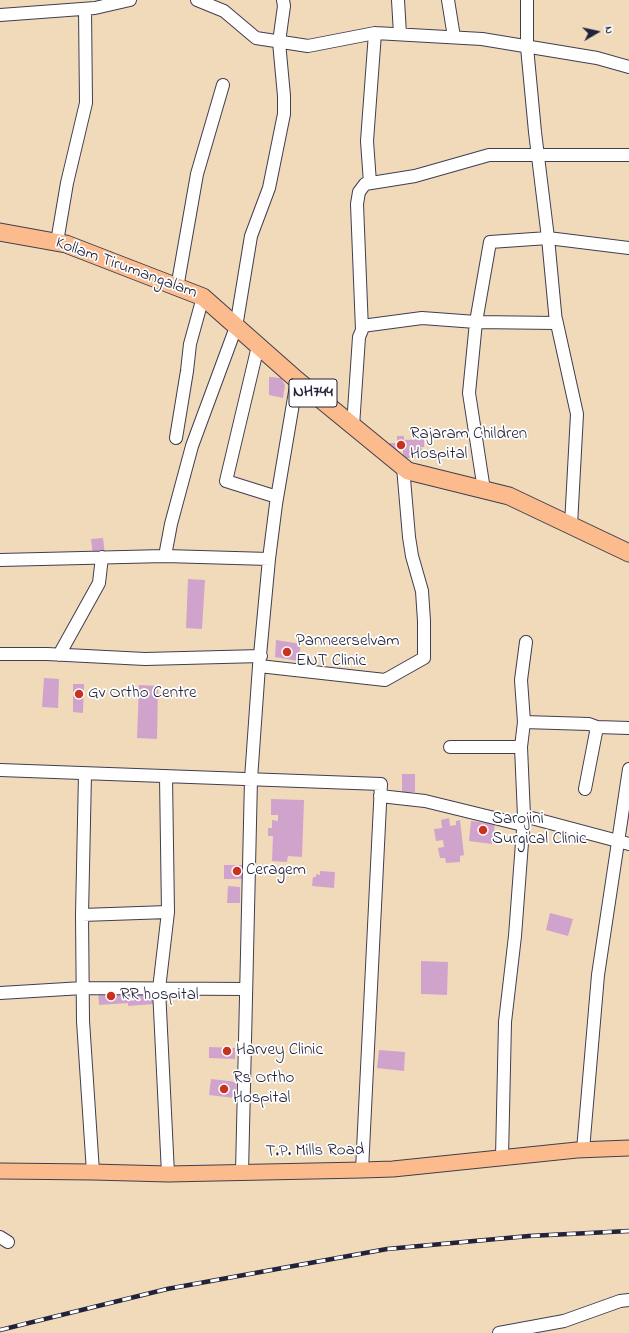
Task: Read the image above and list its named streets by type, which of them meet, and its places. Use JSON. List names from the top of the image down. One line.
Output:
{"streets":{"highway":["Kollam Tirumangalam","NH744"],"main road":["T.P. Mills Road"]},"places":["Rajaram Children Hospital","Panneerselvam ENT Clinic","Gv Ortho Centre","Sarojini Surgical Clinic","Ceragem","RR hospital","Harvey Clinic","Rs Ortho Hospital"],"north":"right"}
